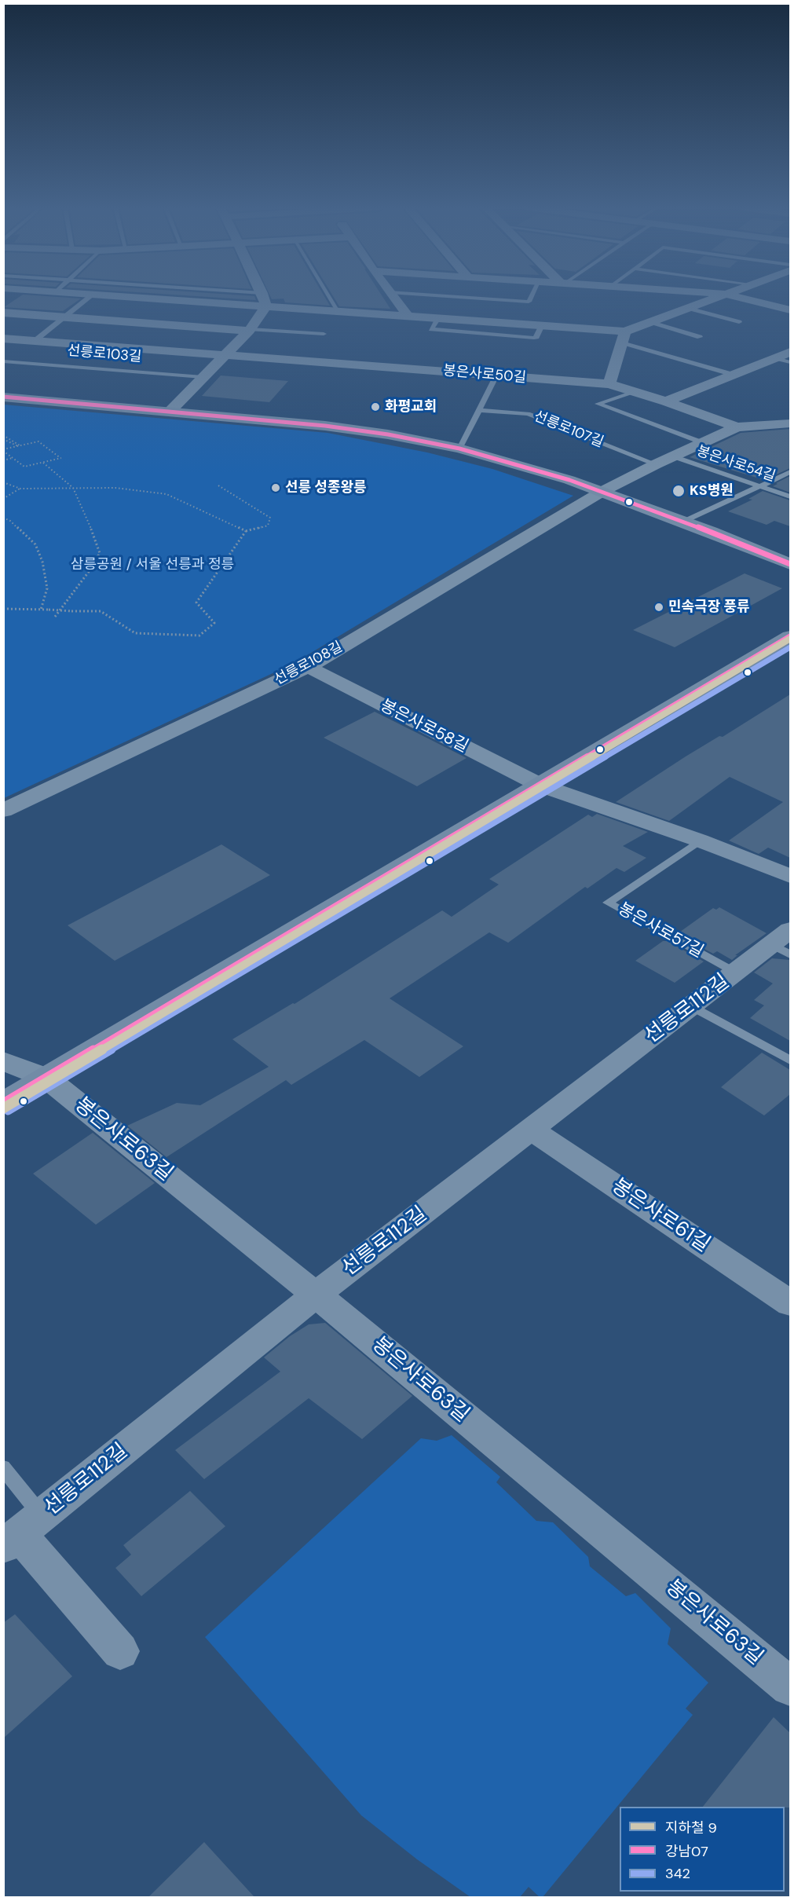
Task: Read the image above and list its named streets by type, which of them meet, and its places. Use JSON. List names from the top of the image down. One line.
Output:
{"streets":{"street":["봉은사로50길","선릉로108길","봉은사로58길","선릉로112길","봉은사로63길","봉은사로61길"],"lane":["선릉로103길","선릉로107길","봉은사로54길","봉은사로57길"]},"crossings":[["선릉로108길","봉은사로58길"],["봉은사로57길","선릉로112길"],["선릉로112길","봉은사로63길"],["선릉로112길","봉은사로61길"]],"parks":["삼릉공원 / 서울 선릉과 정릉"],"places":["화평교회","선릉 성종왕릉","KS병원","민속극장 풍류"],"lines":["transit line 강남07","metro line 9","transit line 342"],"legend":["지하철 9","강남07","342"]}
